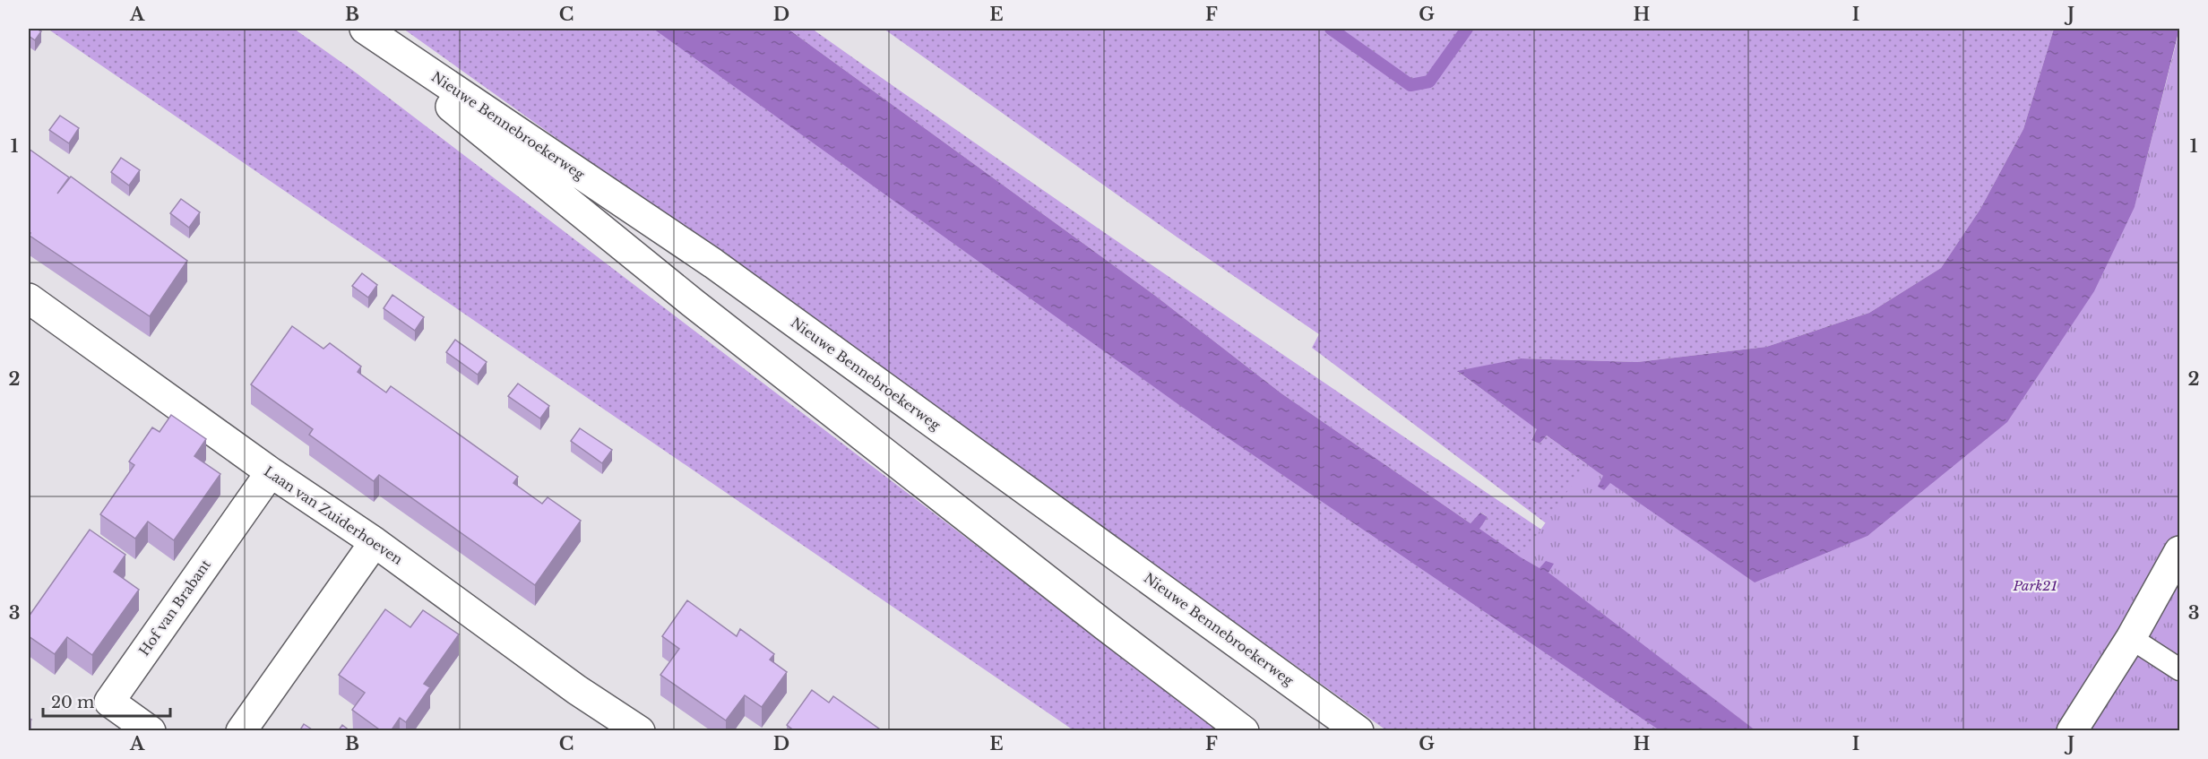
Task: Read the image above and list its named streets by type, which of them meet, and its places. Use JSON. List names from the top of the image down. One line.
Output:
{"streets":{"main road":["Nieuwe Bennebroekerweg","Laan van Zuiderhoeven","Hof van Brabant"]},"crossings":[["Laan van Zuiderhoeven","Hof van Brabant"]],"parks":["Park21"],"scale_bar":"20 m","grid":{"columns":["A","B","C","D","E","F","G","H","I","J"],"rows":["1","2","3"]}}
